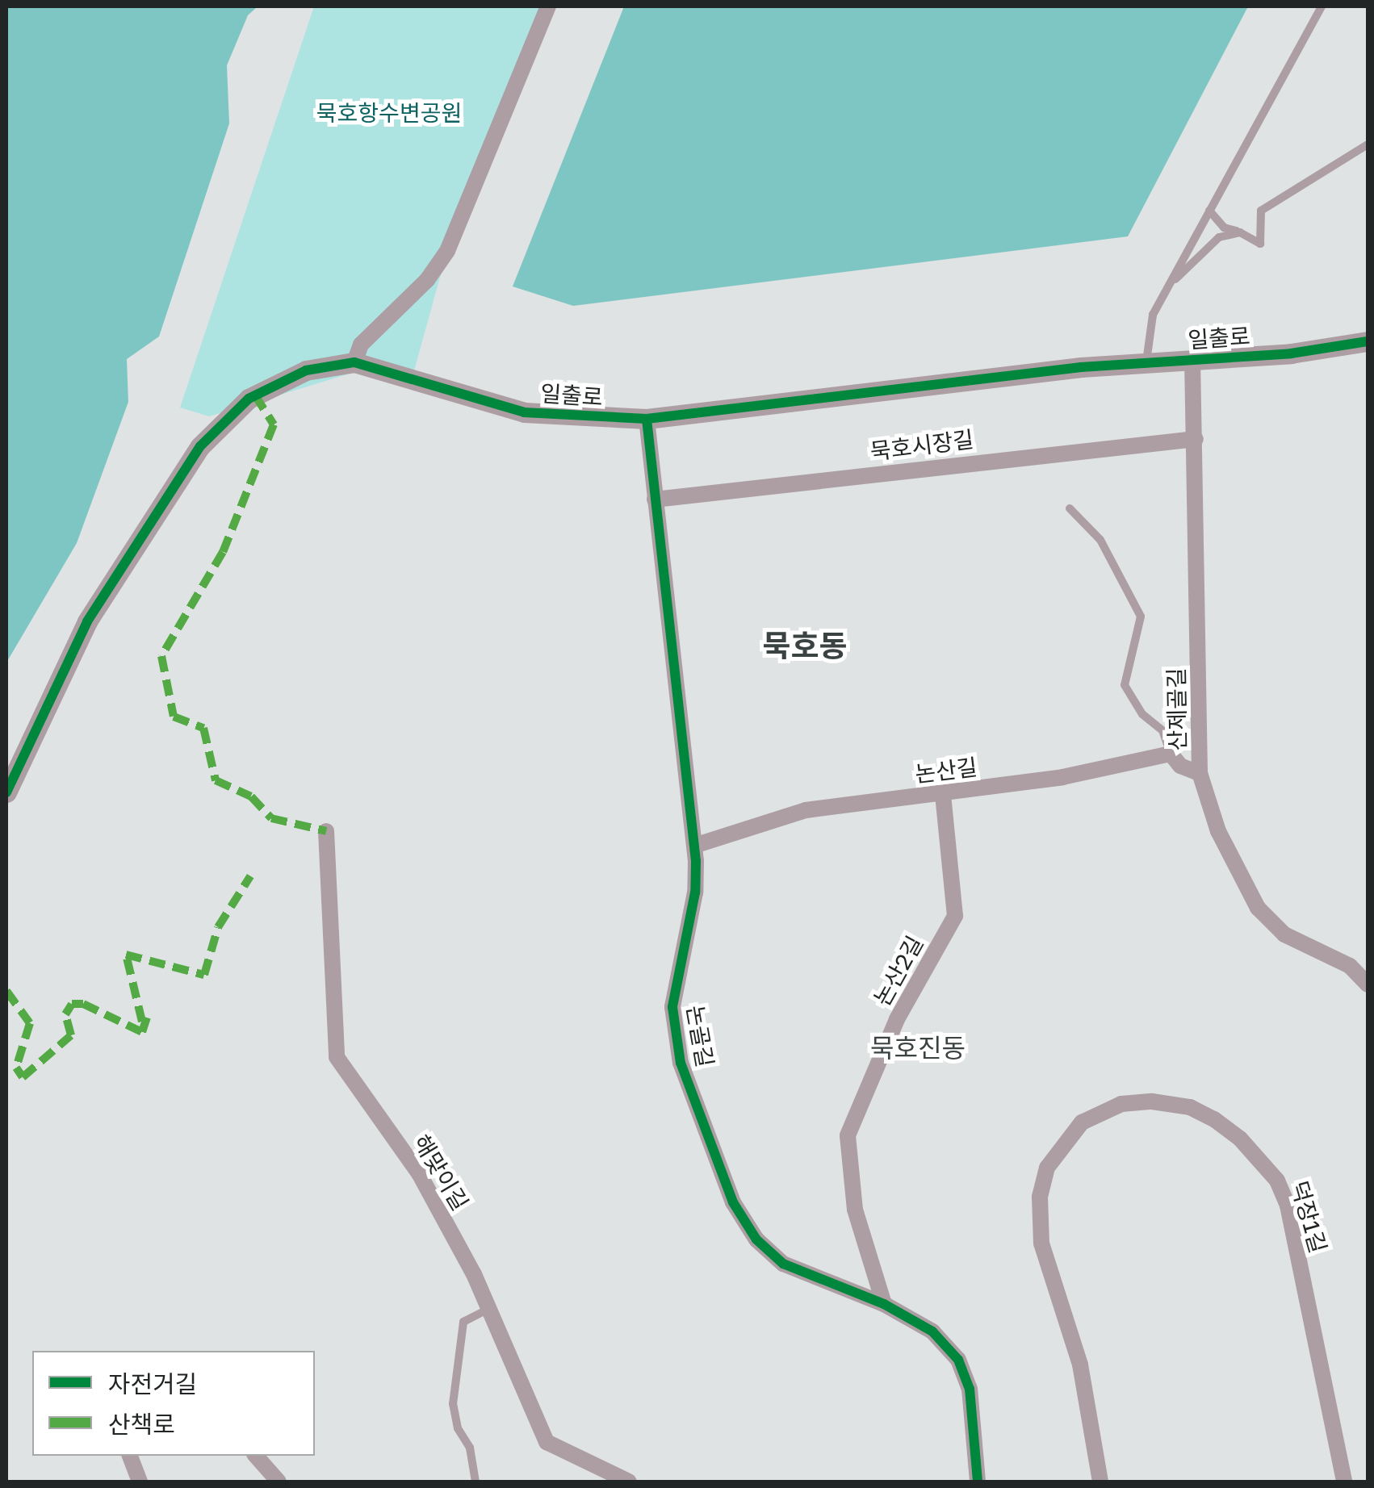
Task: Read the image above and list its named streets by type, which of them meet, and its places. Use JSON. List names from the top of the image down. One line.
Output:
{"streets":{"street":["일출로","묵호시장길","산제골길","논산길","논산2길","논골길","해맞이길","덕장1길"]},"crossings":[["일출로","산제골길"],["일출로","논골길"],["묵호시장길","산제골길"],["묵호시장길","논골길"],["논산길","논산2길"],["논산길","논골길"],["논산2길","논골길"]],"districts":["묵호동","묵호진동"],"parks":["묵호항수변공원"],"legend":["자전거길","산책로"]}
